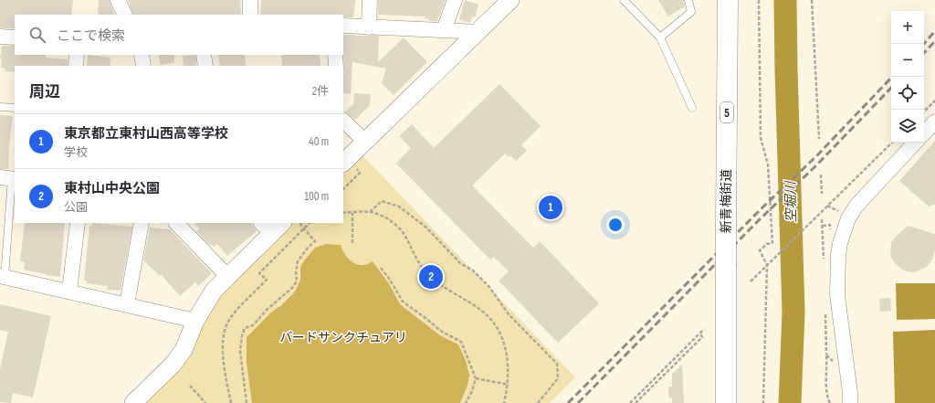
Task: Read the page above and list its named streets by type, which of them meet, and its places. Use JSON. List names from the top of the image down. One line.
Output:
{"streets":{"main road":["5","新青梅街道"]},"water":["空堀川"],"parks":["バードサンクチュアリ"],"page":{"map_buttons":["+","−"],"search":"ここで検索","heading":["周辺","2件"],"list":[{"mark":"1","name":"東京都立東村山西高等学校","note":"学校","value":"40 m"},{"mark":"2","name":"東村山中央公園","note":"公園","value":"100 m"}],"pins":["1","2"]}}
